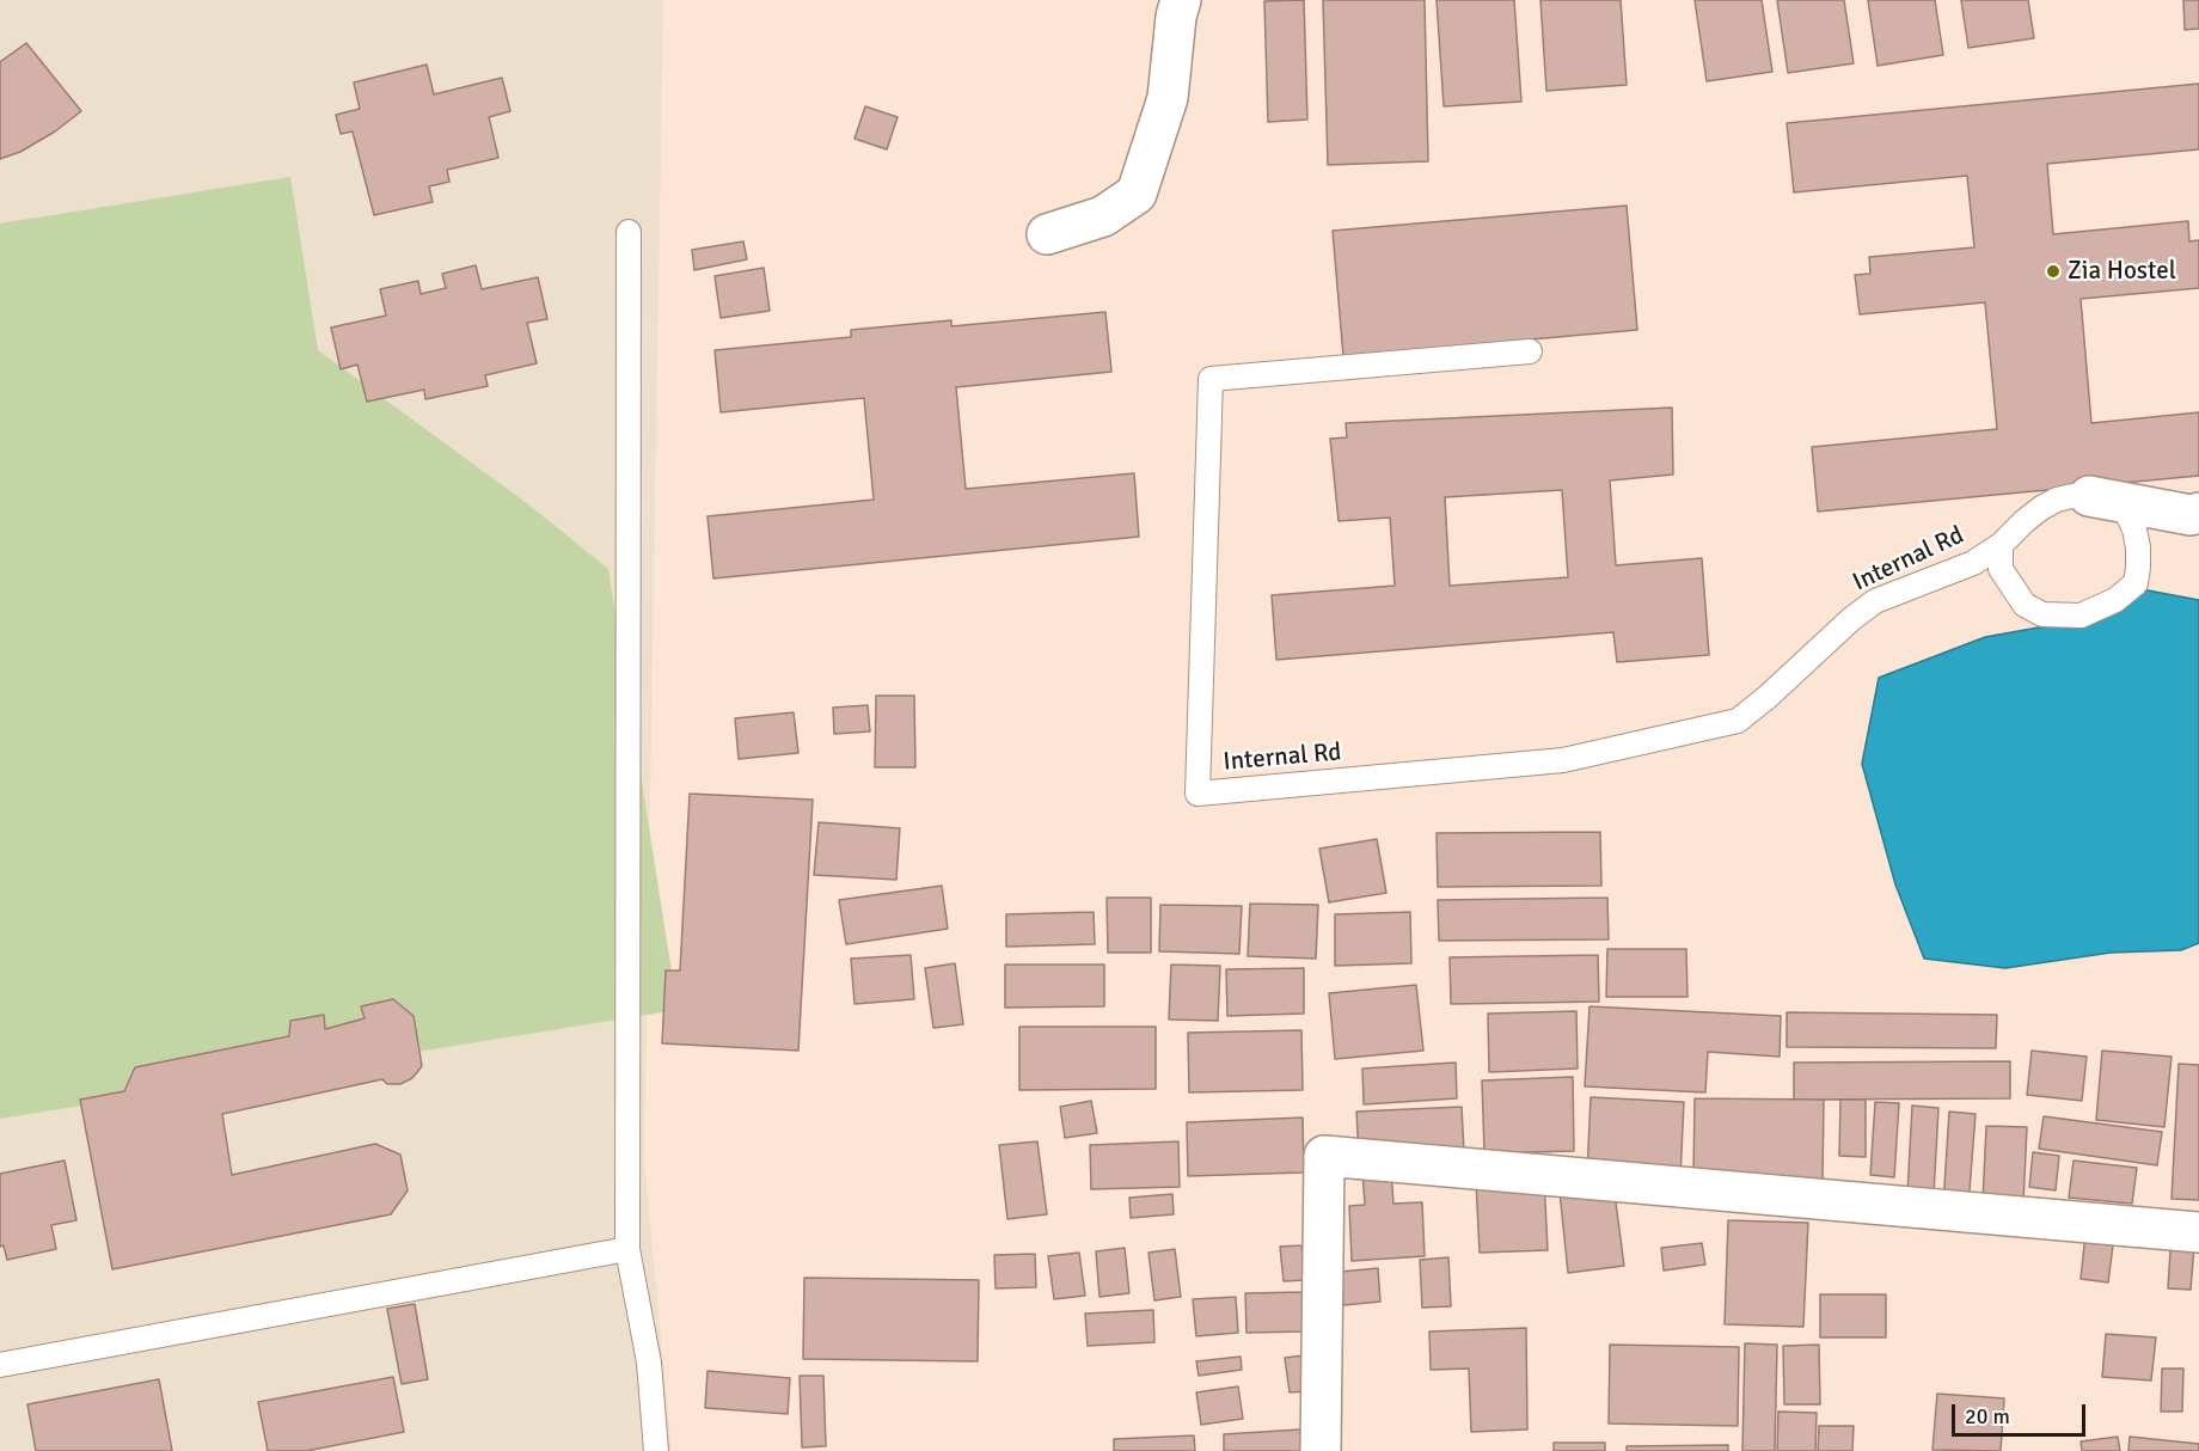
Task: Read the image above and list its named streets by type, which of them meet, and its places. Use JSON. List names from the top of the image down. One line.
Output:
{"streets":{"lane":["Internal Rd"]},"places":["Zia Hostel"],"scale_bar":"20 m"}
